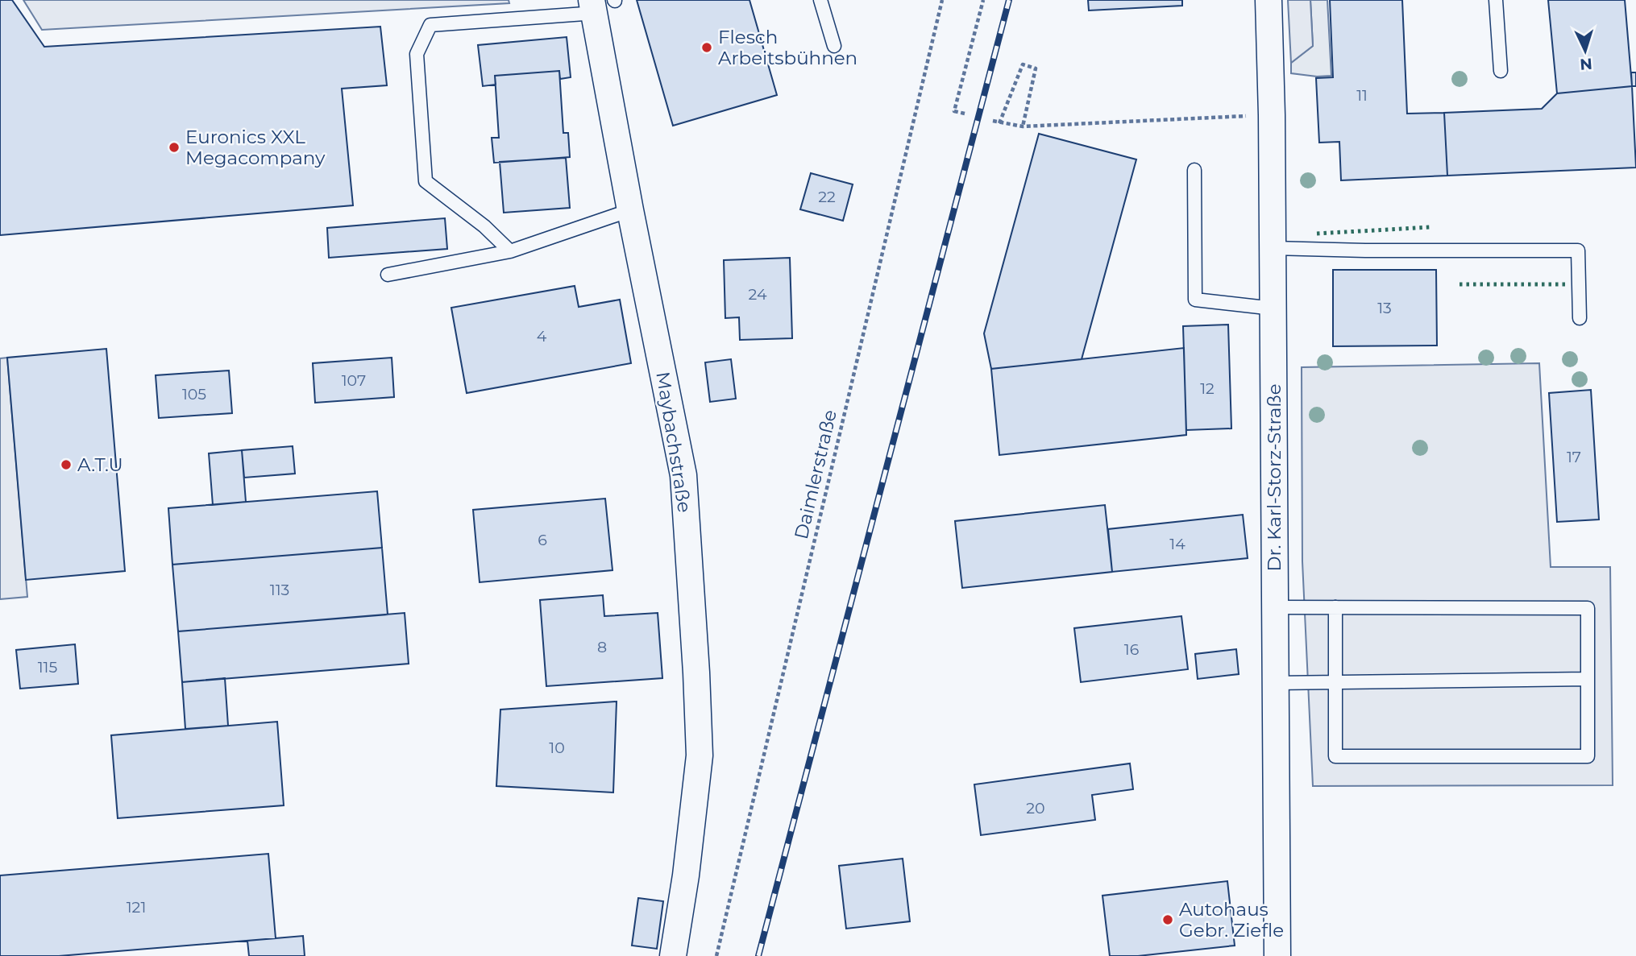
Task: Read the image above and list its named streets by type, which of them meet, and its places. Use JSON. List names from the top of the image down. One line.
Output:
{"streets":{"street":["Maybachstraße","Dr. Karl-Storz-Straße"],"path":["Daimlerstraße"]},"places":["Flesch Arbeitsbühnen","Euronics XXL Megacompany","A.T.U","Autohaus Gebr. Ziefle"],"house_numbers":["11","22","24","13","4","107","12","105","17","6","14","113","8","16","115","10","20","121"],"north":"bottom"}
